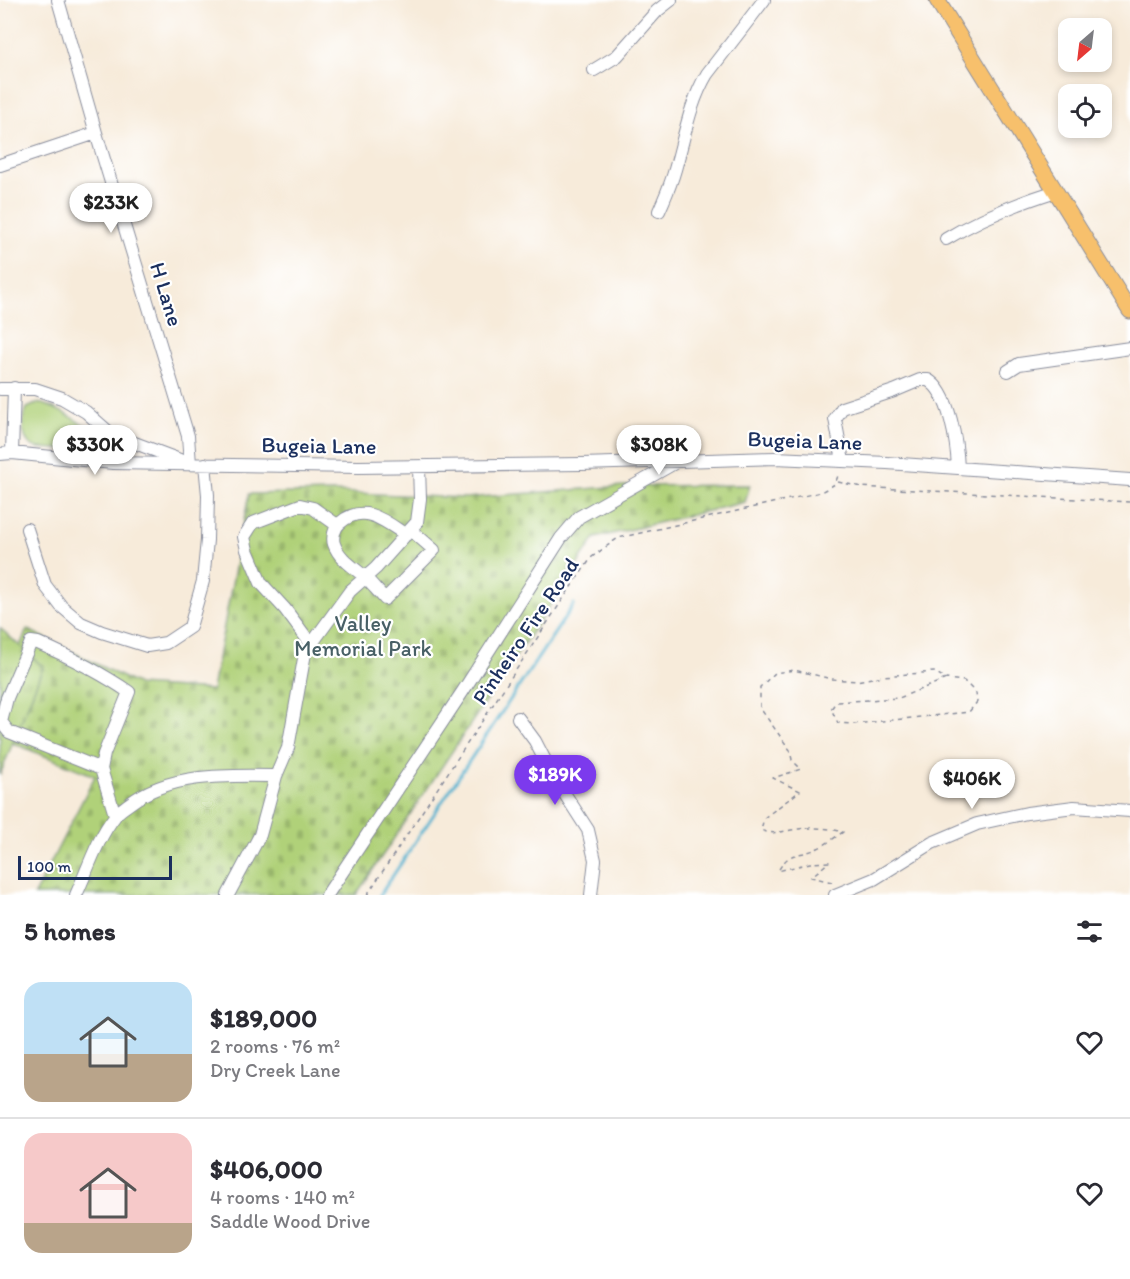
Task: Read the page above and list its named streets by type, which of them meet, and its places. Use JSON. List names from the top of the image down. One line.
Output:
{"streets":{"street":["H Lane","Bugeia Lane"],"path":["Pinheiro Fire Road"]},"crossings":[["H Lane","Bugeia Lane"]],"parks":["Valley Memorial Park"],"scale_bar":"100 m","north":"bottom left","page":{"price":["$233K","$330K","$308K","$189K","$406K"],"scale":"100 m","heading":"5 homes","list":[{"name":"$189,000","note":"2 rooms · 76 m² · Dry Creek Lane"},{"name":"$406,000","note":"4 rooms · 140 m² · Saddle Wood Drive"}]}}
